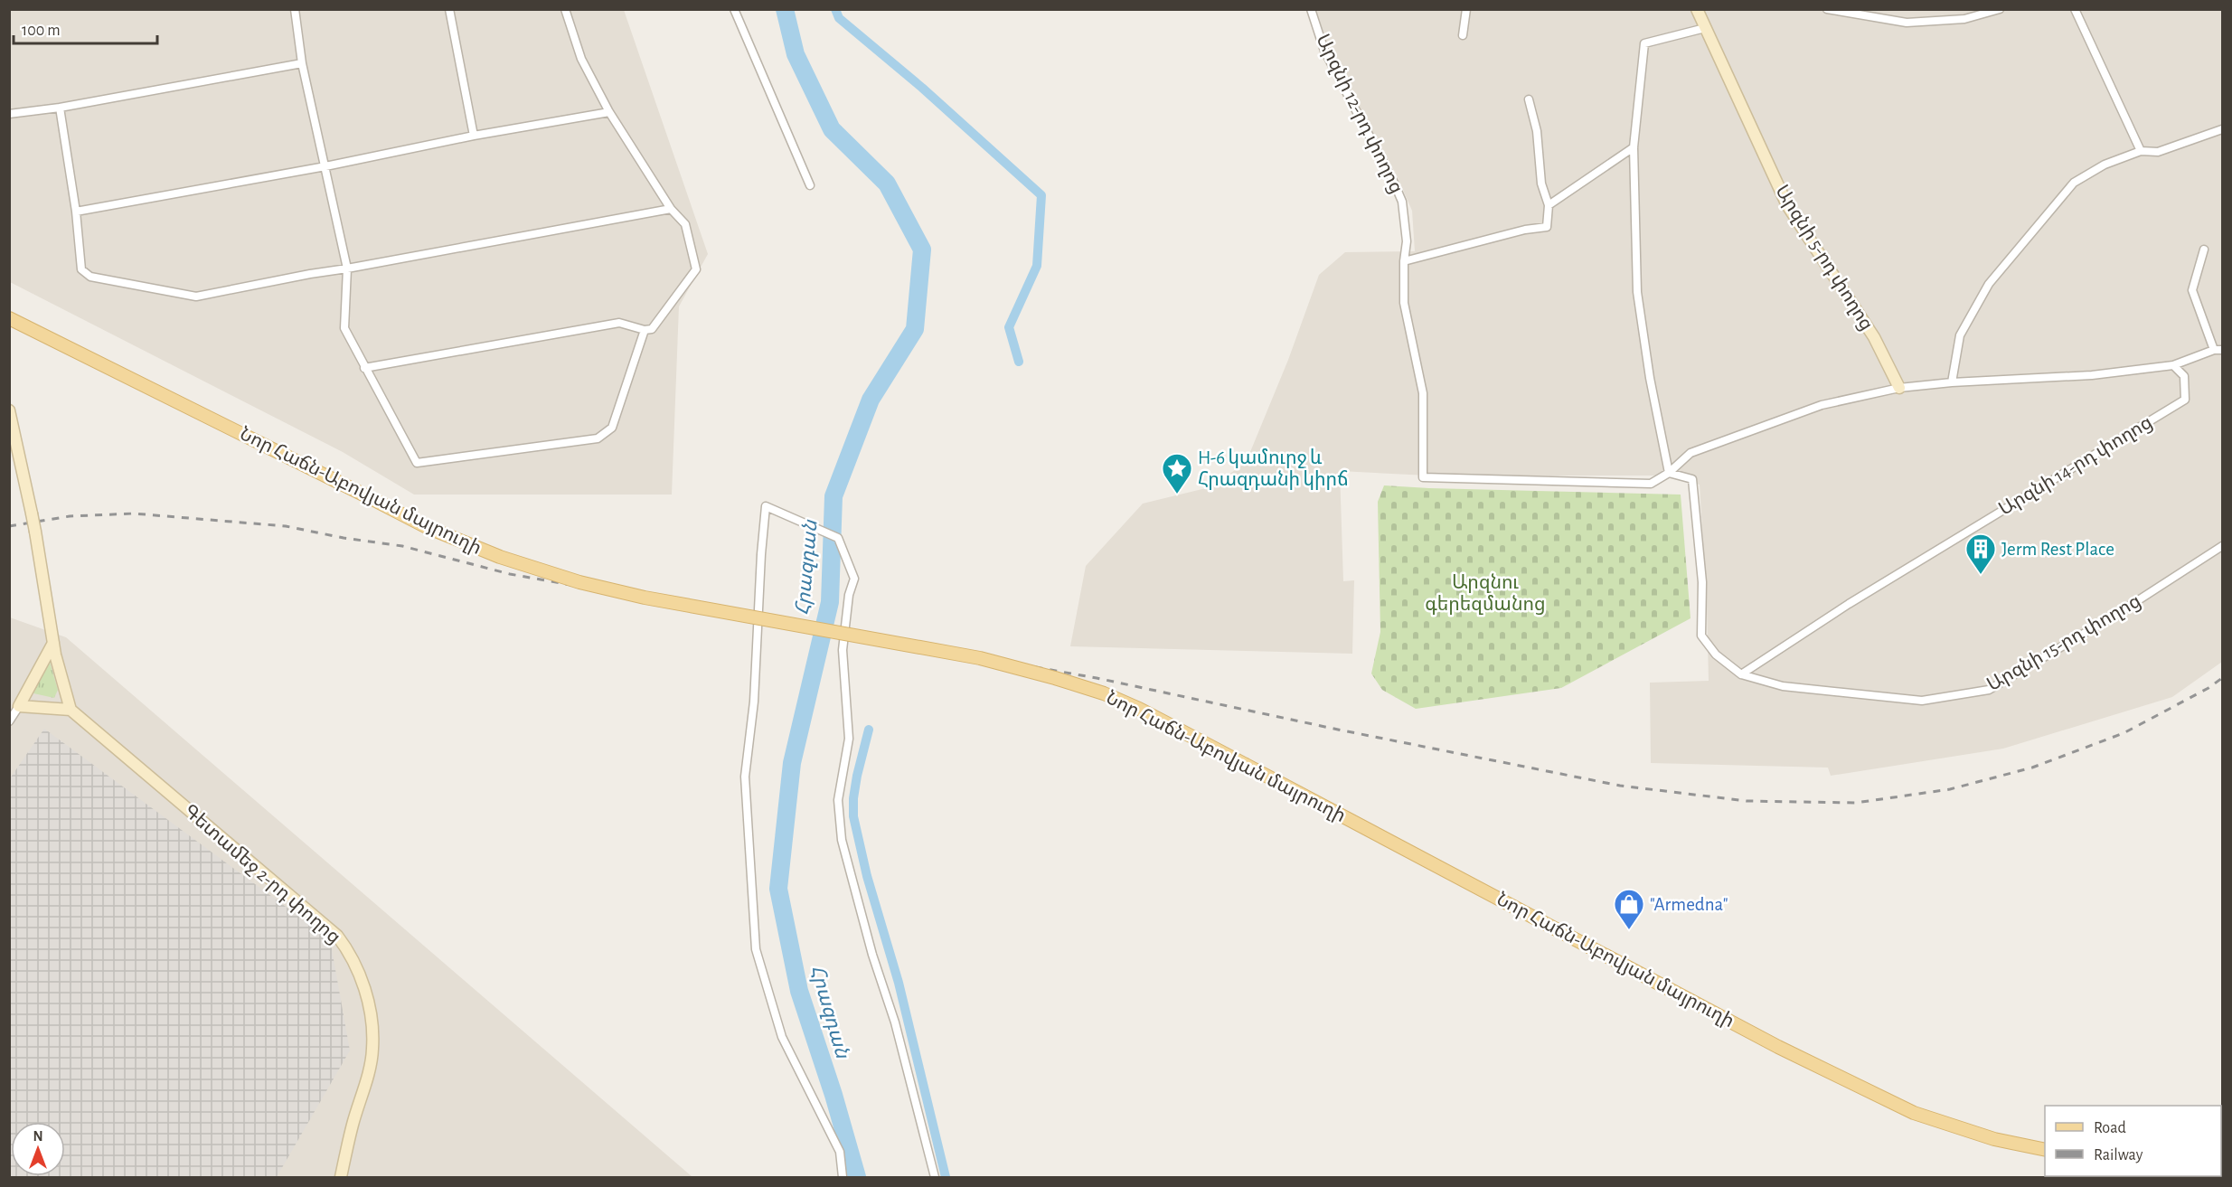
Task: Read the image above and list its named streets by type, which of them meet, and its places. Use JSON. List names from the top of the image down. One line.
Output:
{"streets":{"main road":["Նոր Հաճն-Աբովյան մայրուղի"],"street":["Արզնի 12-րդ փողոց","Արզնի 5-րդ փողոց","Արզնի 14-րդ փողոց","Արզնի 15-րդ փողոց","Գետամեջ 2-րդ փողոց"]},"crossings":[["Արզնի 12-րդ փողոց","Արզնի 15-րդ փողոց"],["Արզնի 14-րդ փողոց","Արզնի 15-րդ փողոց"]],"water":["Հրազդան"],"parks":["Արզնու գերեզմանոց"],"places":{"place":["H-6 կամուրջ և Հրազդանի կիրճ"],"building":["Jerm Rest Place"],"shop":["\"Armedna\""]},"legend":["Road","Railway"],"scale_bar":"100 m","north":"top"}
